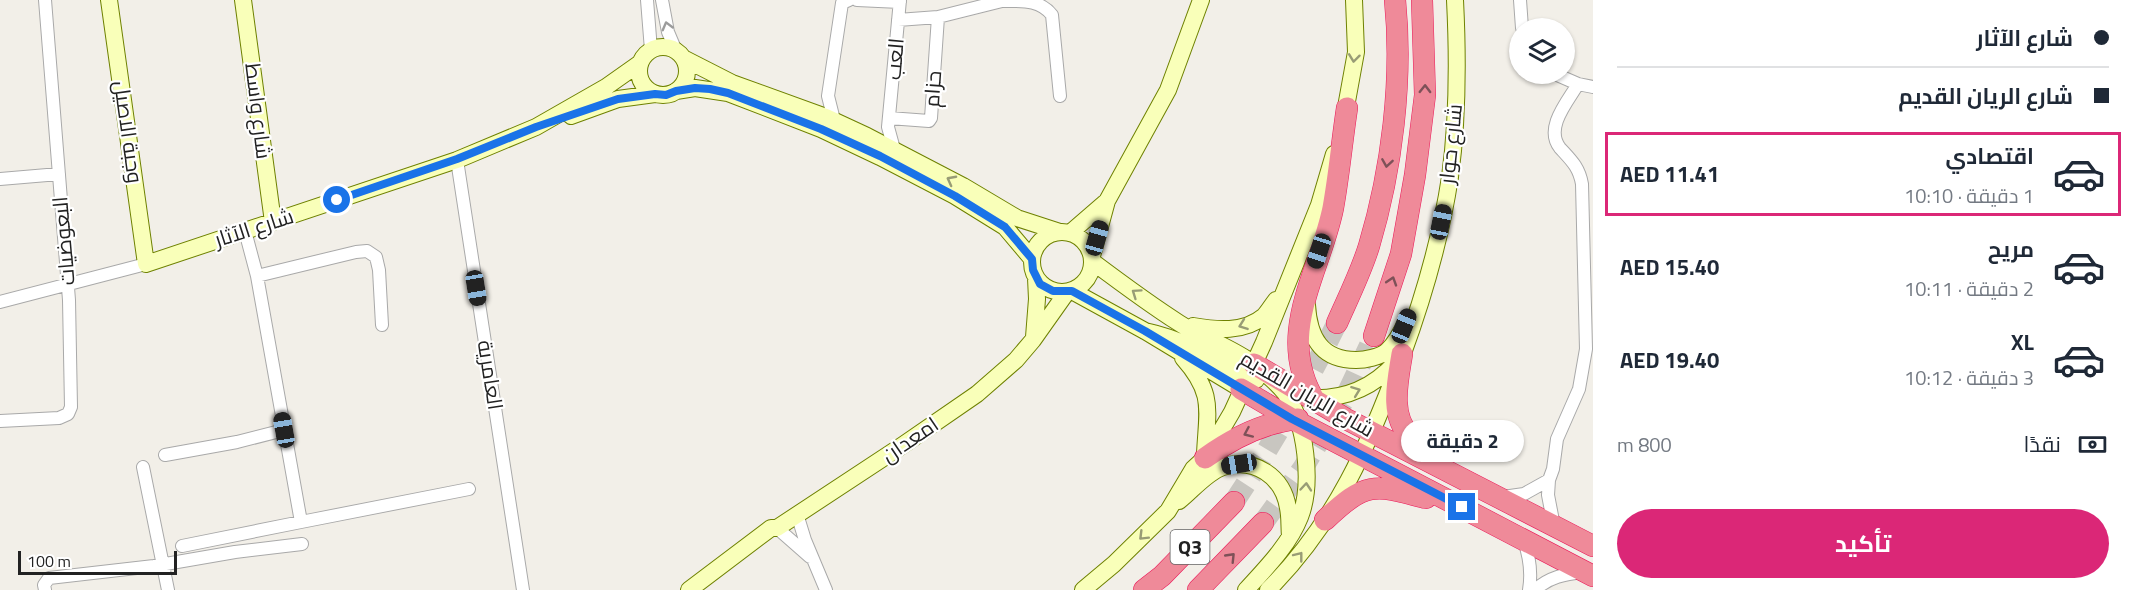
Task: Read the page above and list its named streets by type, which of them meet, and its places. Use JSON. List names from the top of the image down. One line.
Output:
{"streets":{"highway":["شارع حوار","شارع الريان القديم","Q3"],"street":["العب","حزام","شارع واسط","وجبة الاصيل","شارع الآثار","البعوضيات","العامرية","امعدان"]},"crossings":[["العب","حزام"],["شارع واسط","شارع الآثار"],["وجبة الاصيل","شارع الآثار"],["شارع حوار","شارع الريان القديم"],["شارع الآثار","البعوضيات"],["شارع الآثار","العامرية"],["شارع الريان القديم","امعدان"]],"scale_bar":"100 m","page":{"banner":["شارع الآثار","شارع الريان القديم"],"list":[{"name":"اقتصادي","note":"1 دقيقة · 10:10","value":"AED 11.41"},{"name":"مريح","note":"2 دقيقة · 10:11","value":"AED 15.40"},{"name":"XL","note":"3 دقيقة · 10:12","value":"AED 19.40"}],"pay":["نقدًا","800 m"],"bubble":"2 دقيقة","buttons":"تأكيد","scale":"100 m"}}
